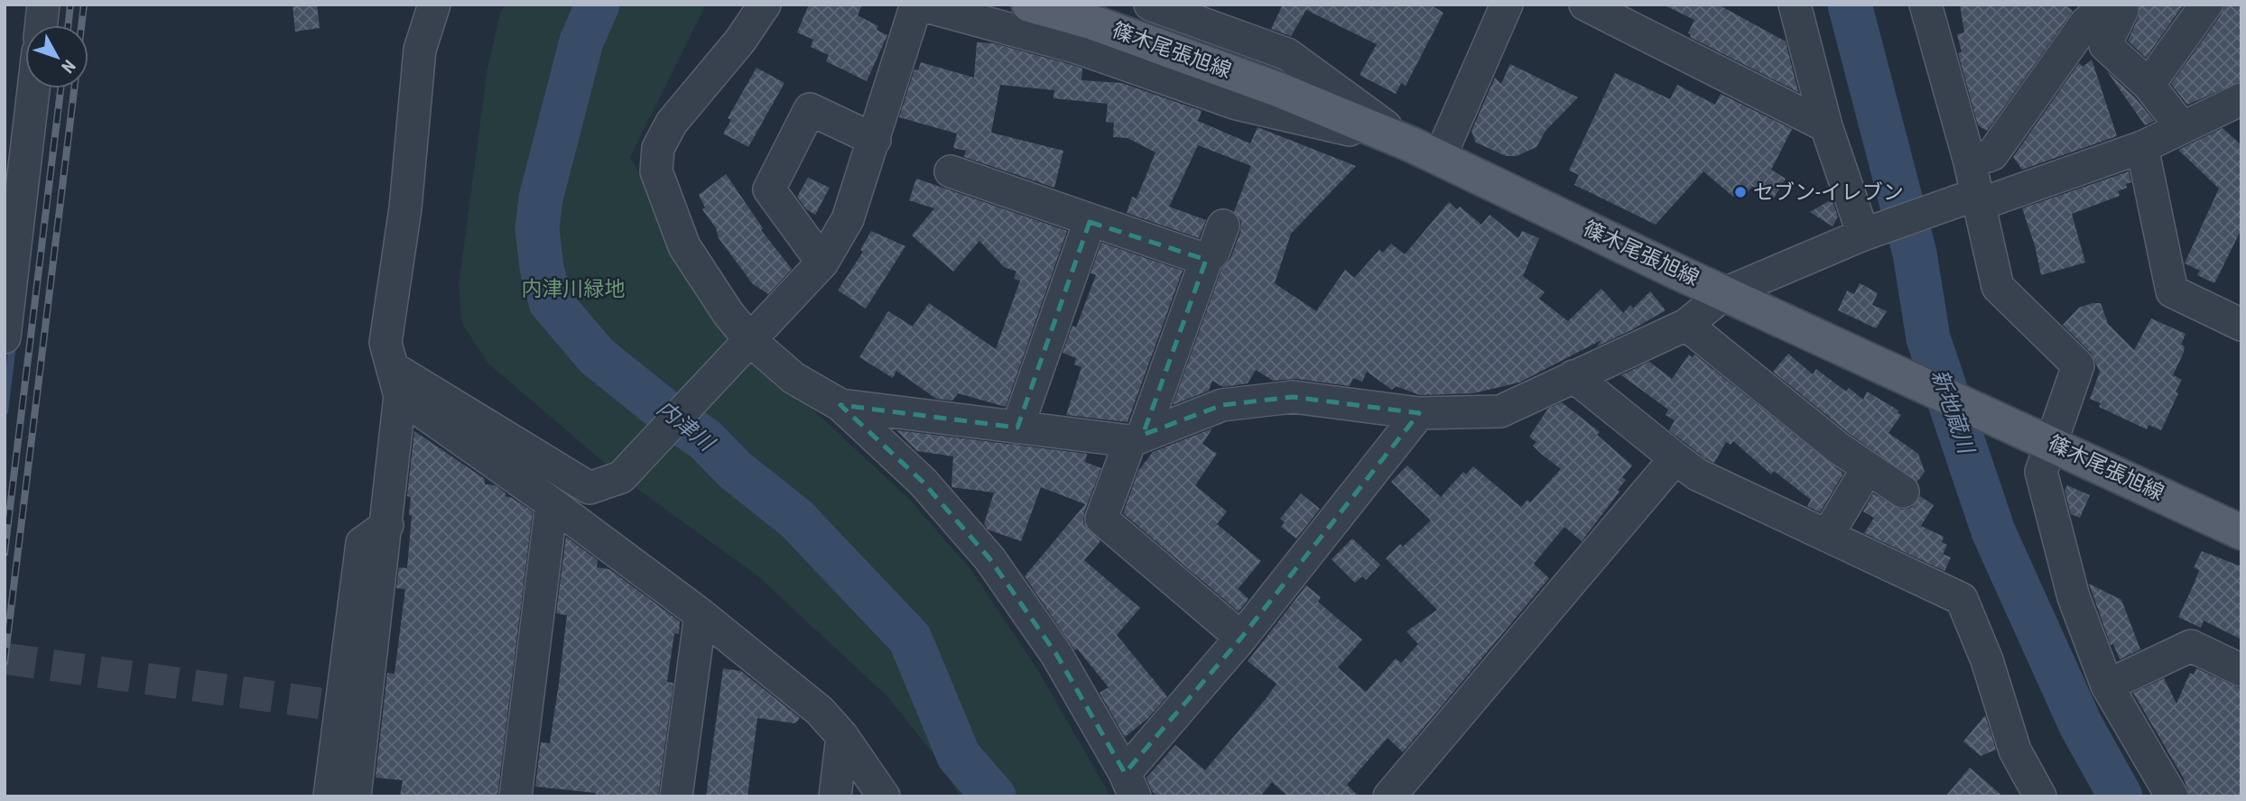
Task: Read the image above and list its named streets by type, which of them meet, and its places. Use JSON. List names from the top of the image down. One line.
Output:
{"streets":{"main road":["篠木尾張旭線"]},"water":["新地蔵川","内津川"],"parks":["内津川緑地"],"places":["セブン-イレブン"],"north":"bottom right"}
